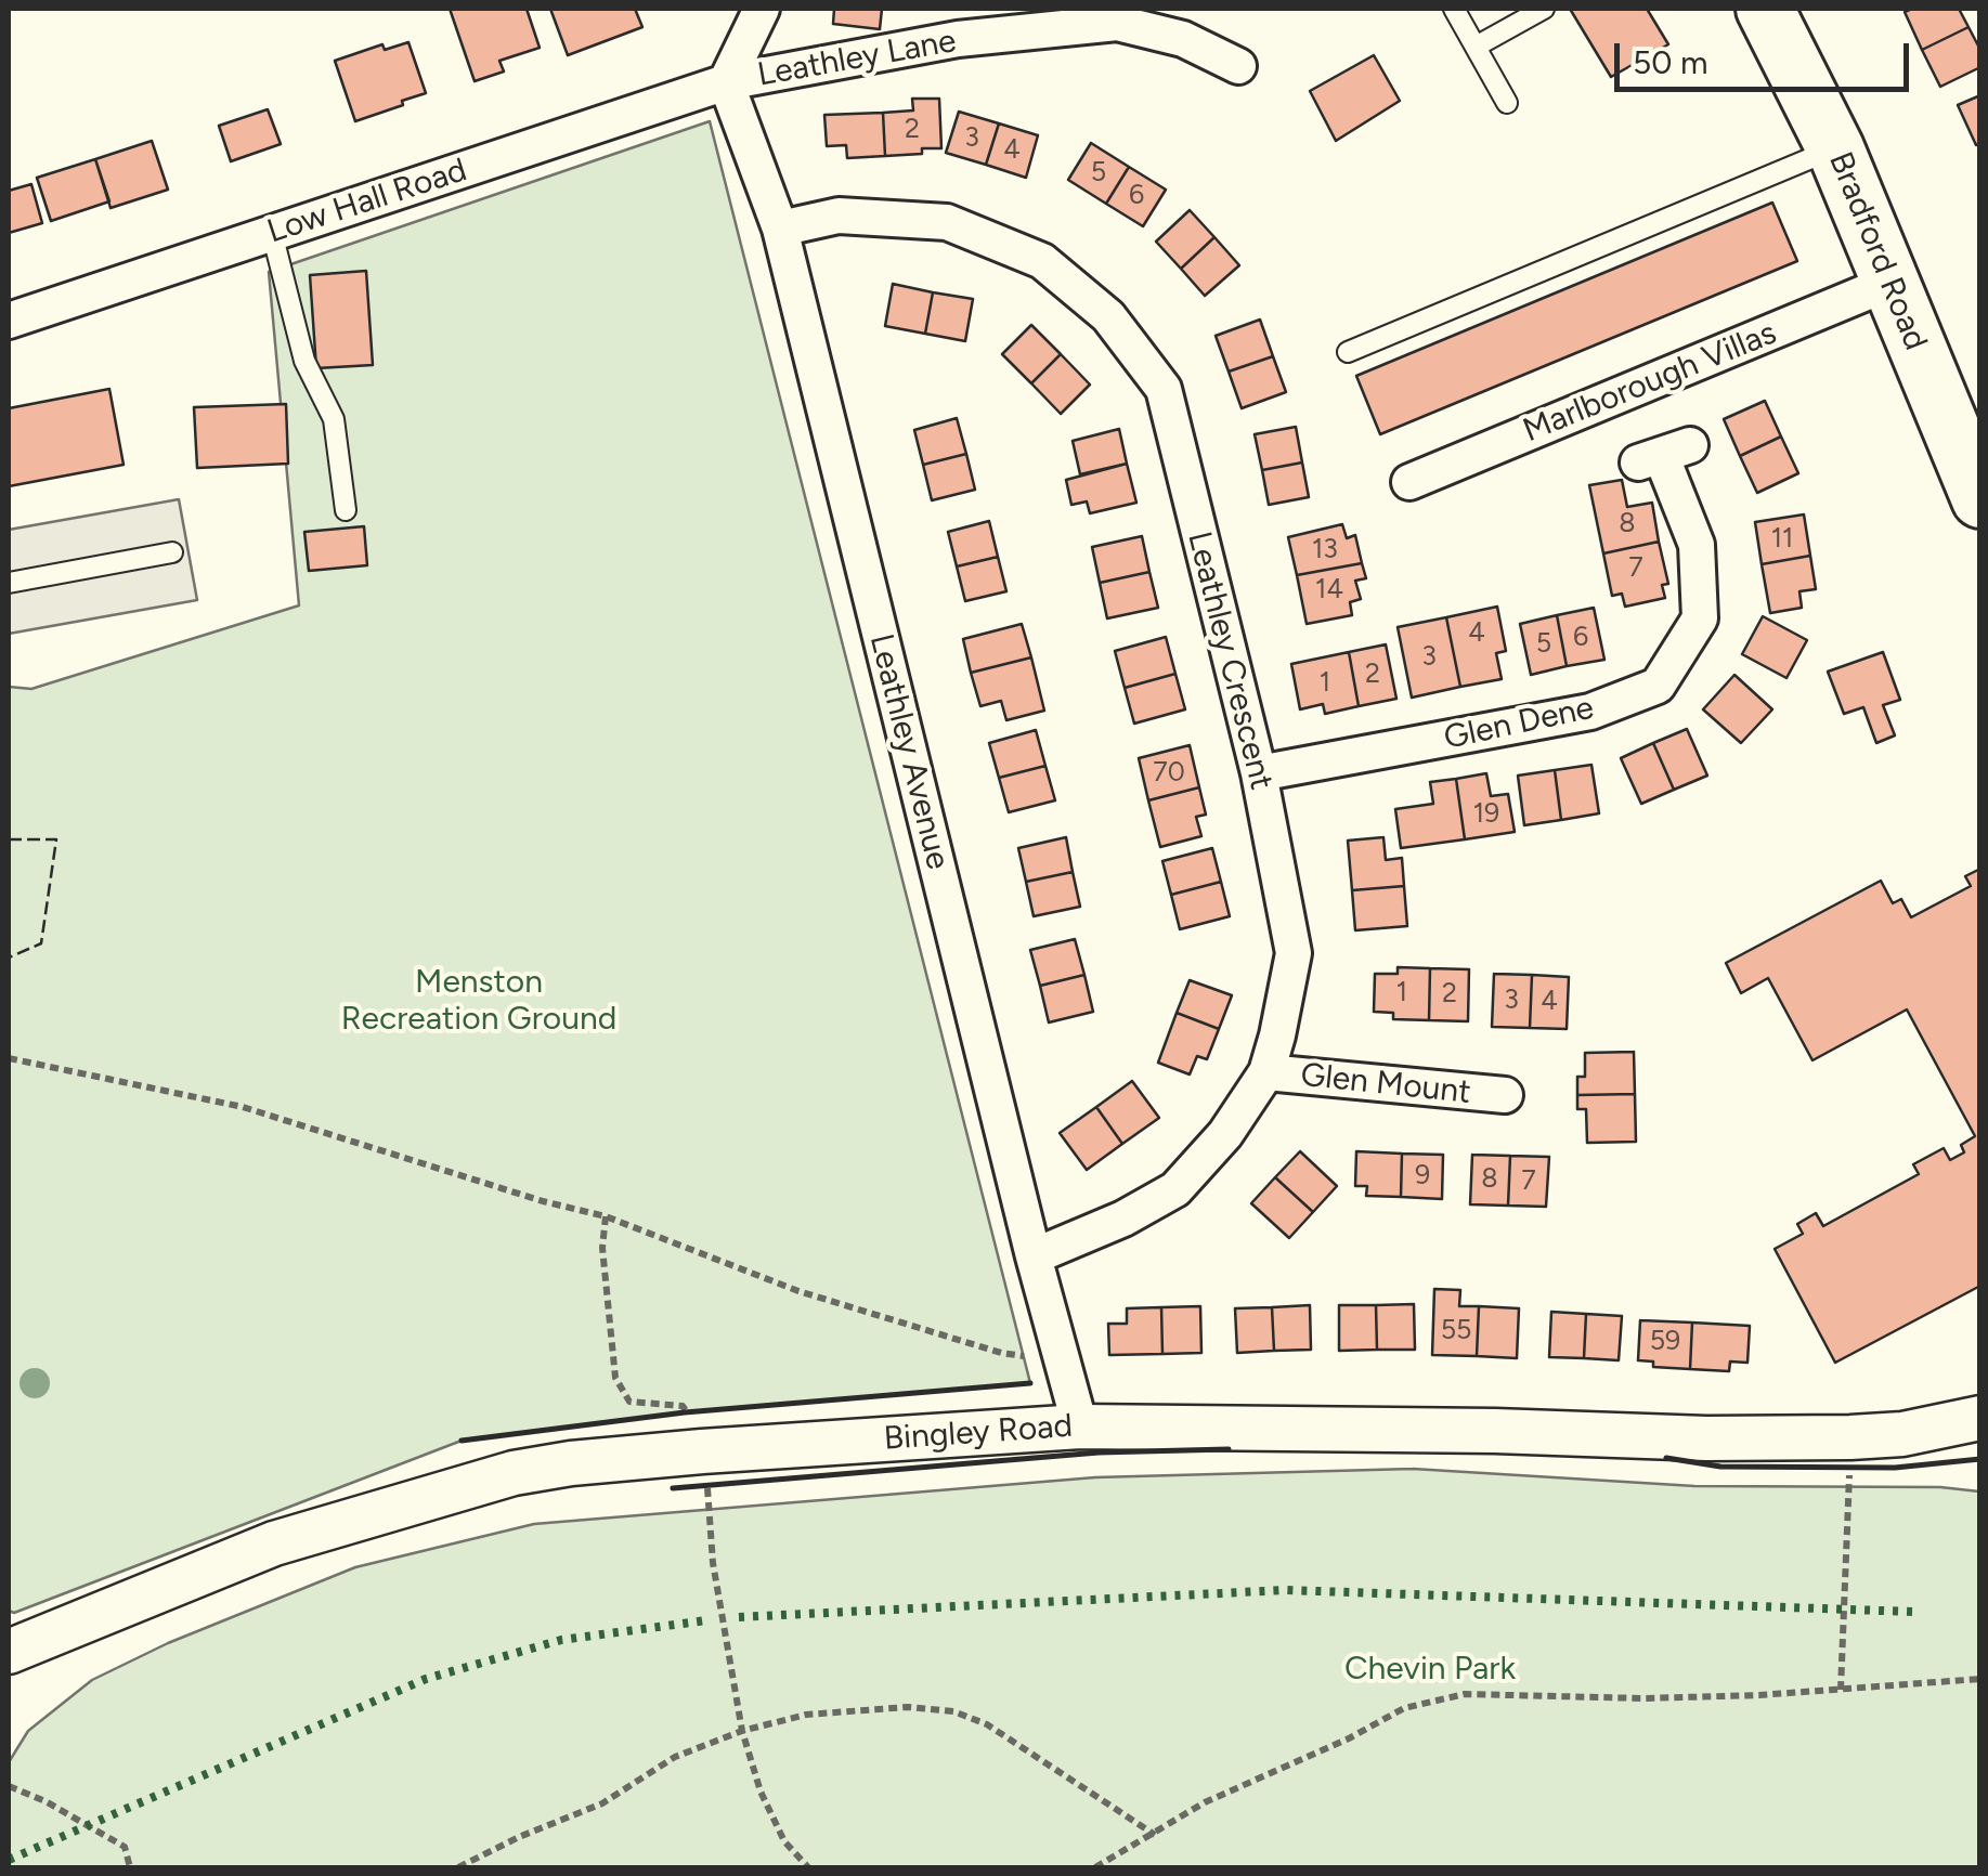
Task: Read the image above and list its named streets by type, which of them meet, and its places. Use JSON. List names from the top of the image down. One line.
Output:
{"streets":{"main road":["Bradford Road"],"street":["Leathley Lane","Low Hall Road","Marlborough Villas","Leathley Crescent","Glen Dene","Leathley Avenue","Glen Mount","Bingley Road"]},"crossings":[["Leathley Lane","Low Hall Road"],["Leathley Lane","Leathley Avenue"],["Low Hall Road","Leathley Avenue"],["Bradford Road","Marlborough Villas"],["Leathley Crescent","Glen Dene"],["Leathley Crescent","Leathley Avenue"],["Leathley Crescent","Glen Mount"],["Leathley Avenue","Bingley Road"]],"parks":["Menston Recreation Ground","Chevin Park"],"house_numbers":["2","3","4","5","6","8","11","13","7","14","4","6","5","3","2","1","70","19","1","2","3","4","9","8","7","55","59"],"scale_bar":"50 m"}
